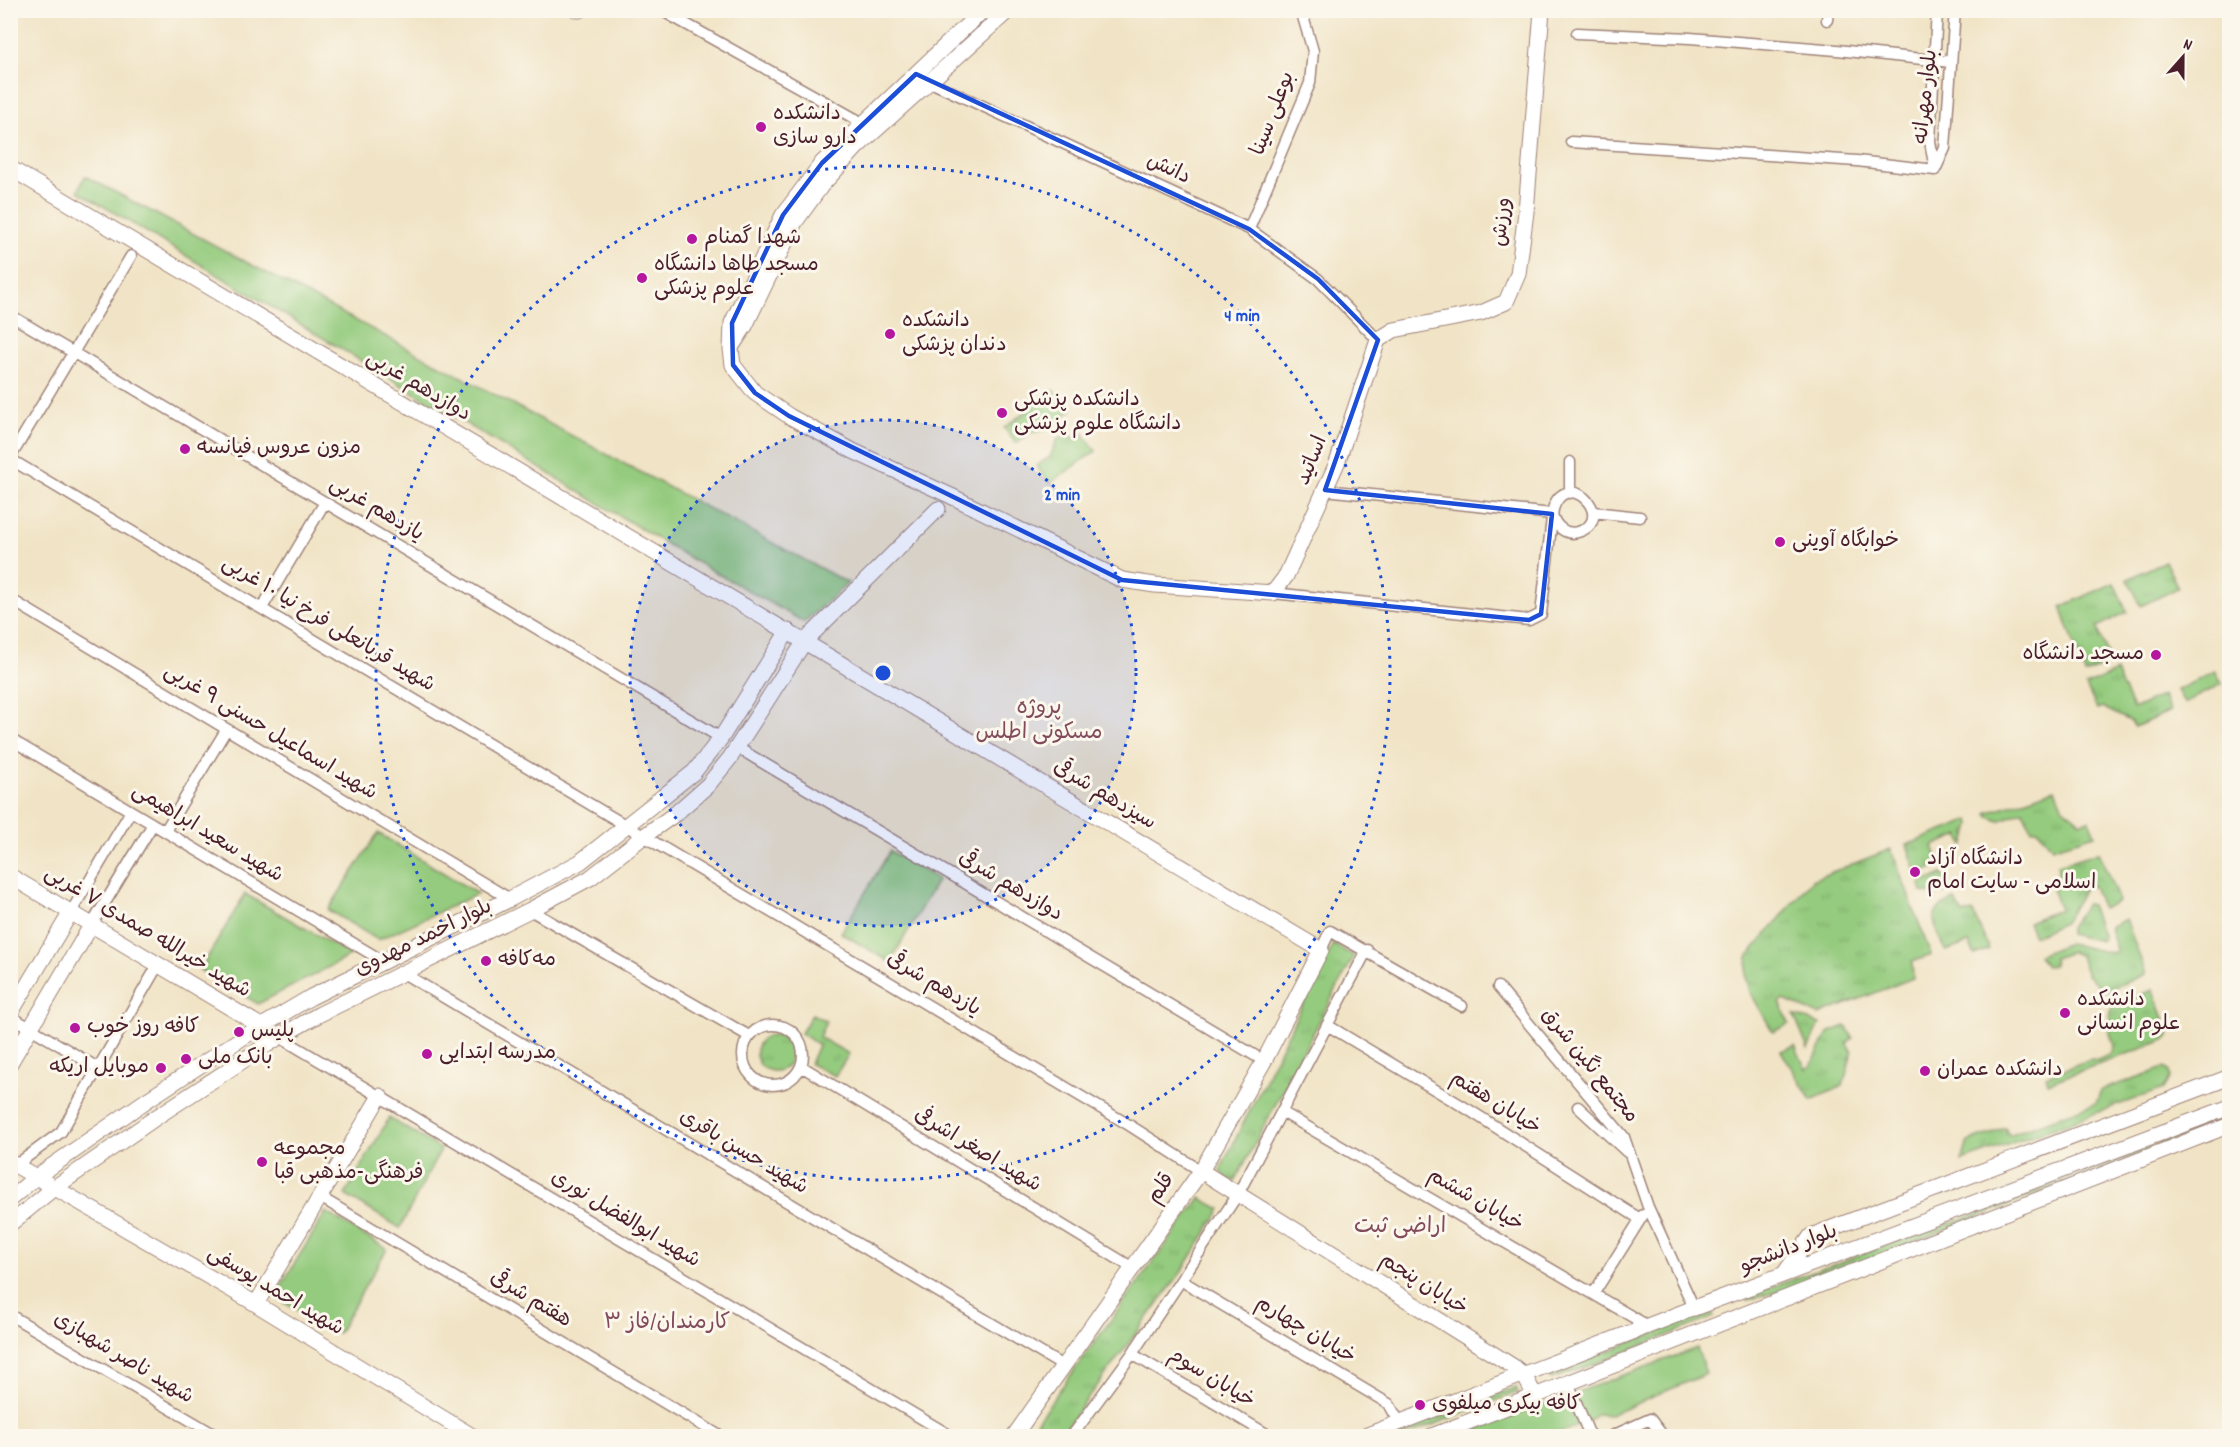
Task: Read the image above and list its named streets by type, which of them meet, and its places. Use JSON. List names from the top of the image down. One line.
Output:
{"streets":{"street":["بلوار مهرانه","بوعلی سینا","دانش","ورزش","دوازدهم غربی","اساتید","یازدهم غربی","شهید قربانعلی فرخ نیا ۱۰ غربی","شهید اسماعیل حسنی ۹ غربی","سیزدهم شرقی","شهید سعید ابراهیمی","دوازدهم شرقی","شهید خیرالله صمدی ۷ غربی","بلوار احمد مهدوی","یازدهم شرقی","مجتمع نگین شرق","خیابان هفتم","شهید اصغر اشرفی","شهید حسن باقری","قلم","خیابان ششم","شهید ابوالفضل نوری","بلوار دانشجو","خیابان پنجم","شهید احمد یوسفی","هفتم شرقی","خیابان چهارم","شهید ناصر شهبازی","خیابان سوم"]},"crossings":[["بوعلی سینا","دانش"],["دانش","ورزش"],["دانش","اساتید"],["ورزش","اساتید"],["دوازدهم غربی","سیزدهم شرقی"],["دوازدهم غربی","بلوار احمد مهدوی"],["یازدهم غربی","بلوار احمد مهدوی"],["شهید قربانعلی فرخ نیا ۱۰ غربی","بلوار احمد مهدوی"],["شهید قربانعلی فرخ نیا ۱۰ غربی","یازدهم شرقی"],["شهید اسماعیل حسنی ۹ غربی","بلوار احمد مهدوی"],["سیزدهم شرقی","بلوار احمد مهدوی"],["سیزدهم شرقی","قلم"],["شهید سعید ابراهیمی","بلوار احمد مهدوی"],["دوازدهم شرقی","بلوار احمد مهدوی"],["دوازدهم شرقی","قلم"],["شهید خیرالله صمدی ۷ غربی","بلوار احمد مهدوی"],["شهید خیرالله صمدی ۷ غربی","شهید ابوالفضل نوری"],["بلوار احمد مهدوی","یازدهم شرقی"],["بلوار احمد مهدوی","شهید حسن باقری"],["بلوار احمد مهدوی","شهید ابوالفضل نوری"],["بلوار احمد مهدوی","شهید احمد یوسفی"],["یازدهم شرقی","قلم"],["یازدهم شرقی","خیابان پنجم"],["مجتمع نگین شرق","بلوار دانشجو"],["شهید اصغر اشرفی","قلم"],["شهید حسن باقری","قلم"],["قلم","خیابان پنجم"],["خیابان ششم","بلوار دانشجو"],["بلوار دانشجو","خیابان پنجم"],["بلوار دانشجو","خیابان چهارم"]],"districts":["پروژه مسکونی اطلس","اراضی ثبت","کارمندان/فاز ۳"],"places":["دانشکده دارو سازی","شهدا گمنام","مسجد طاها دانشگاه علوم پزشکی","دانشکده دندان پزشکی","دانشکده پزشکی دانشگاه علوم پزشکی","مزون عروس فیانسه","خوابگاه آوینی","مسجد دانشگاه","دانشگاه آزاد اسلامی - سایت امام","مه‌کافه","دانشکده علوم انسانی","کافه روز خوب","پلیس","مدرسه ابتدایی","بانک ملی","موبایل اریکه","دانشکده عمران","مجموعه فرهنگی-مذهبی قبا","کافه بیکری میلفوی"],"north":"top","rings":["4 min","2 min"]}
